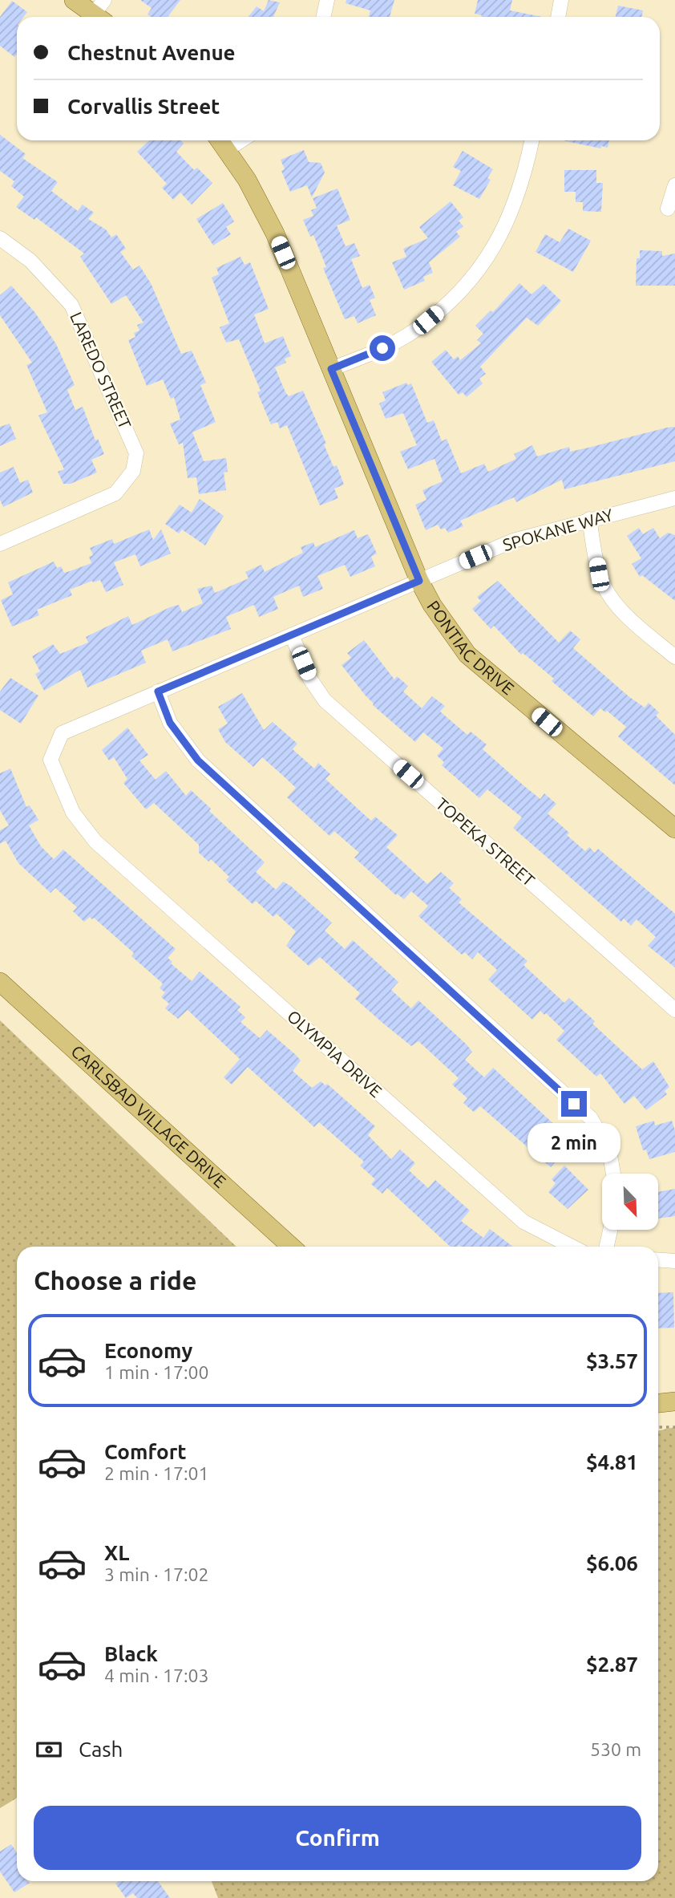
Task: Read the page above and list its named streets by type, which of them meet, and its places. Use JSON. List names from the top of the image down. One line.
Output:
{"streets":{"main road":["PONTIAC DRIVE","CARLSBAD VILLAGE DRIVE"],"street":["LAREDO STREET","SPOKANE WAY","TOPEKA STREET","OLYMPIA DRIVE"]},"crossings":[["SPOKANE WAY","PONTIAC DRIVE"],["SPOKANE WAY","TOPEKA STREET"],["SPOKANE WAY","OLYMPIA DRIVE"]],"north":"bottom right","page":{"banner":["Chestnut Avenue","Corvallis Street"],"bubble":"2 min","heading":"Choose a ride","list":[{"name":"Economy","note":"1 min · 17:00","value":"$3.57"},{"name":"Comfort","note":"2 min · 17:01","value":"$4.81"},{"name":"XL","note":"3 min · 17:02","value":"$6.06"},{"name":"Black","note":"4 min · 17:03","value":"$2.87"}],"pay":["Cash","530 m"],"buttons":"Confirm"}}
